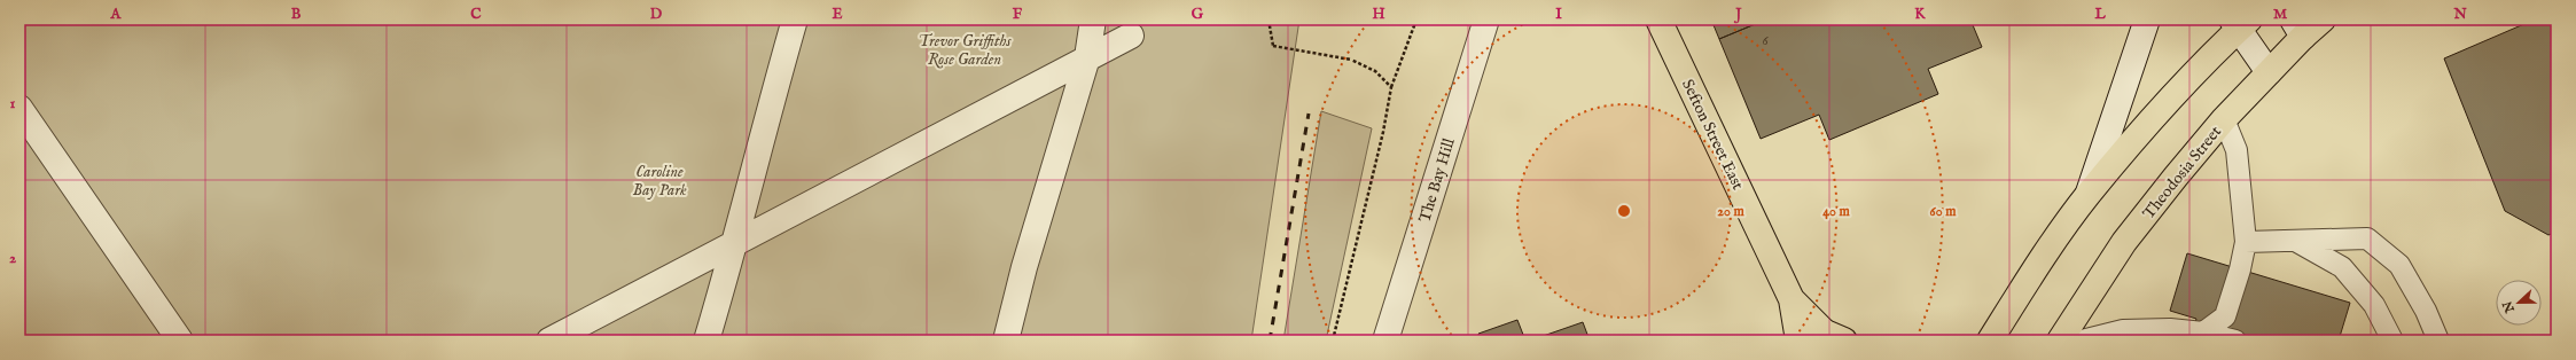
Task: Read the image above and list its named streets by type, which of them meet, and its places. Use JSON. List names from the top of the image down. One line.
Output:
{"streets":{"main road":["Sefton Street East","Theodosia Street"],"street":["The Bay Hill"]},"parks":["Trevor Griffiths Rose Garden","Caroline Bay Park"],"house_numbers":["6"],"north":"left","grid":{"columns":["A","B","C","D","E","F","G","H","I","J","K","L","M","N"],"rows":["1","2"]},"rings":["20 m","40 m","60 m"]}
